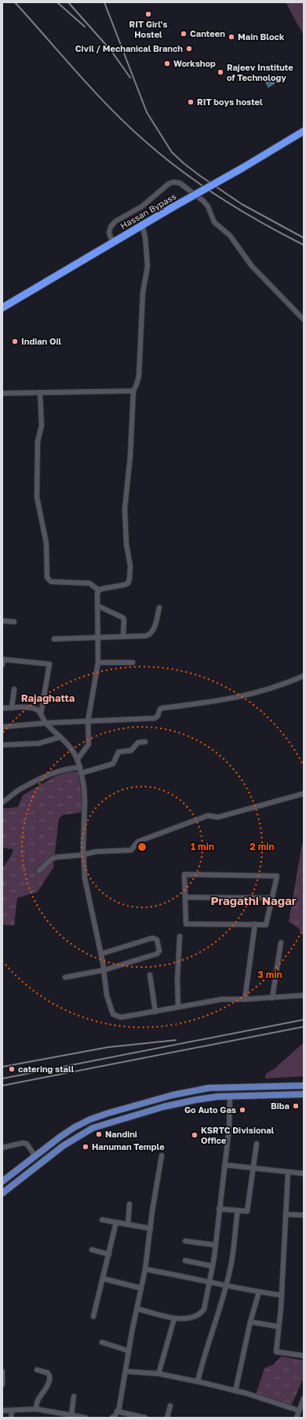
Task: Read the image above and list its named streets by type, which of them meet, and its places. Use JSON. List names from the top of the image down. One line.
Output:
{"streets":{"highway":["Hassan Bypass"]},"districts":["Rajaghatta","Pragathi Nagar"],"places":["RIT Girl's Hostel","Canteen","Main Block","Civil / Mechanical Branch","Workshop","Rajeev Institute of Technology","RIT boys hostel","Indian Oil","catering stall","Biba","Go Auto Gas","Nandini","KSRTC Divisional Office","Hanuman Temple"],"rings":["1 min","2 min","3 min"]}
